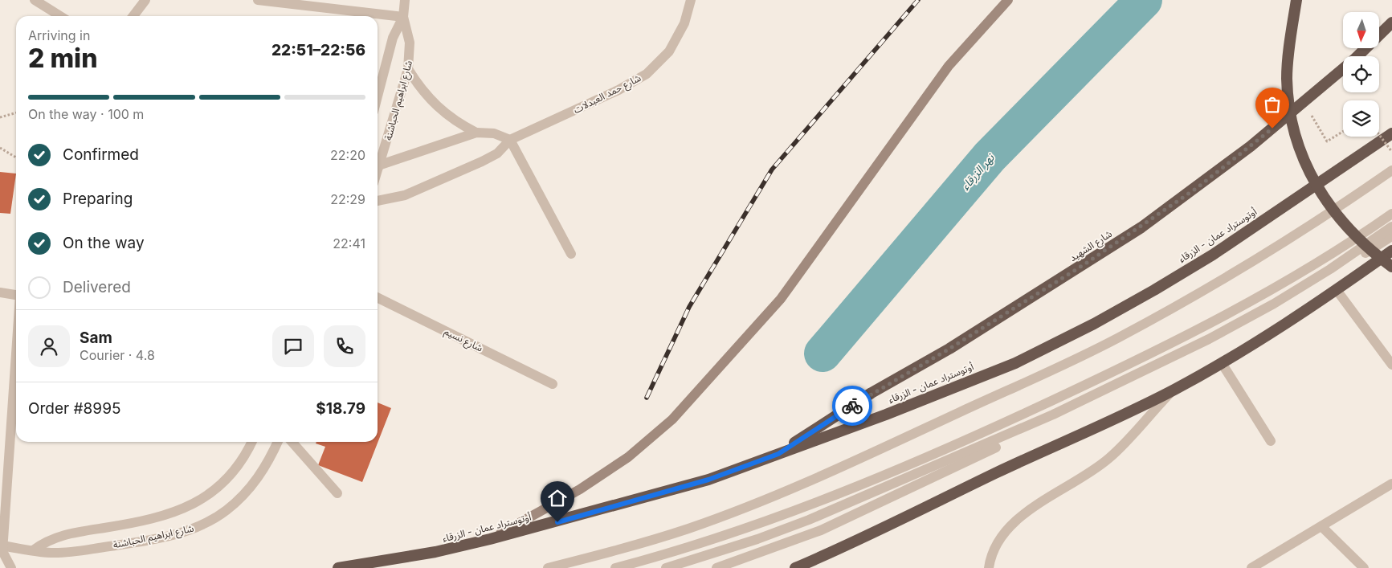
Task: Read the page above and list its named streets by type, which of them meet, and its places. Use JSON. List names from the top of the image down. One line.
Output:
{"streets":{"highway":["أوتوستراد عمان - الزرقاء","شارع الشهيد"],"street":["شارع حمد العبدلات","شارع ابراهيم الحباشنة","شارع نسيم"]},"crossings":[["أوتوستراد عمان - الزرقاء","شارع الشهيد"]],"water":["نهر الزرقاء"],"north":"bottom","page":{"heading":["2 min","Arriving in","22:51–22:56"],"panel":["Sam","Courier · 4.8","Order #8995","$18.79"],"bar":"On the way · 100 m","list":[["Confirmed","22:20"],["Preparing","22:29"],["On the way","22:41"],"Delivered"]}}
